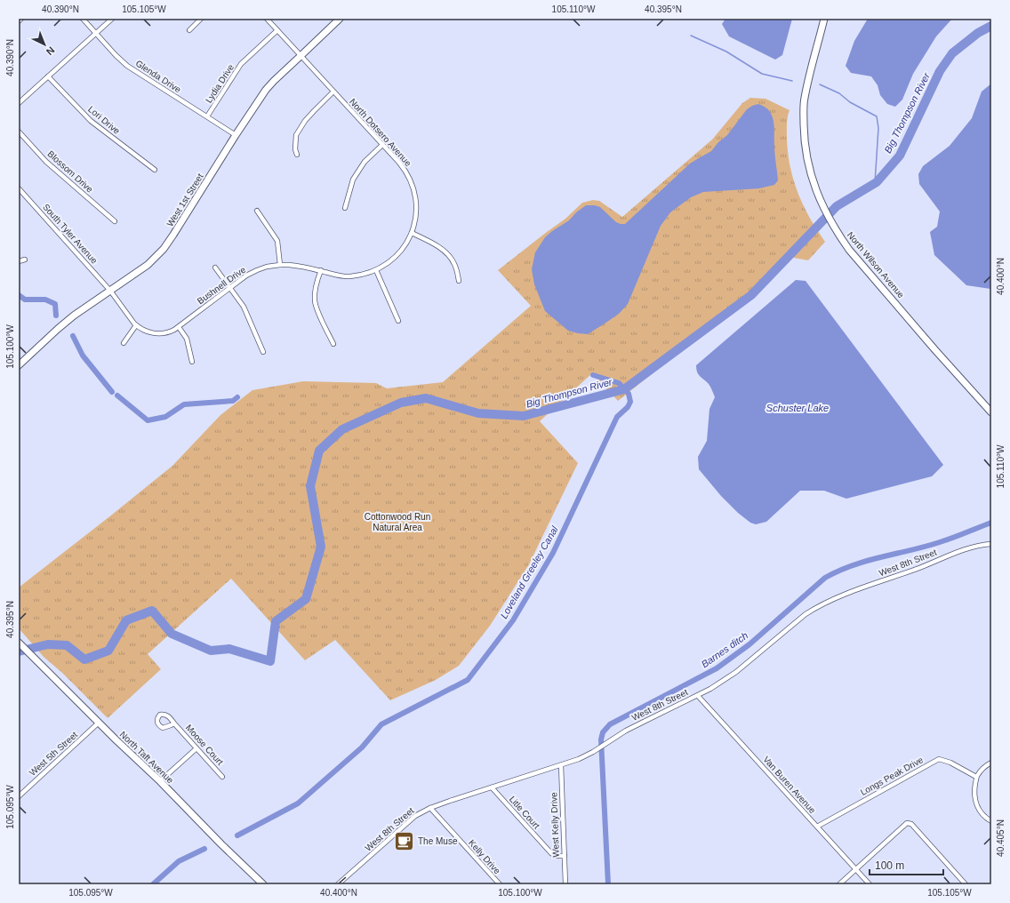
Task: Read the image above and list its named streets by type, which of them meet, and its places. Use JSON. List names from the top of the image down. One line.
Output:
{"streets":{"main road":["West 1st Street","North Wilson Avenue","North Taft Avenue"],"street":["Glenda Drive","Lydia Drive","Lori Drive","North Dotsero Avenue","Blossom Drive","South Tyler Avenue","Bushnell Drive","West 8th Street","Moose Court","West 5th Street","Longs Peak Drive","Van Buren Avenue","Litle Court","West Kelly Drive","Kelly Drive"]},"crossings":[["Glenda Drive","Lydia Drive"],["Glenda Drive","West 1st Street"],["Lydia Drive","North Dotsero Avenue"],["North Dotsero Avenue","West 1st Street"],["North Dotsero Avenue","Bushnell Drive"],["West 1st Street","South Tyler Avenue"],["West 1st Street","Bushnell Drive"],["South Tyler Avenue","Bushnell Drive"],["West 8th Street","Van Buren Avenue"],["West 8th Street","Litle Court"],["West 8th Street","West Kelly Drive"],["West 8th Street","Kelly Drive"],["West 5th Street","North Taft Avenue"],["Longs Peak Drive","Van Buren Avenue"],["Litle Court","West Kelly Drive"]],"water":["Big Thompson River","Schuster Lake","Loveland Greeley Canal","Barnes ditch"],"parks":["Cottonwood Run Natural Area"],"places":{"cafe":["The Muse"]},"scale_bar":"100 m","north":"bottom right","coordinates":["40.390°N","105.105°W","105.110°W","40.395°N","40.400°N","105.100°W","105.095°W","40.405°N"]}
